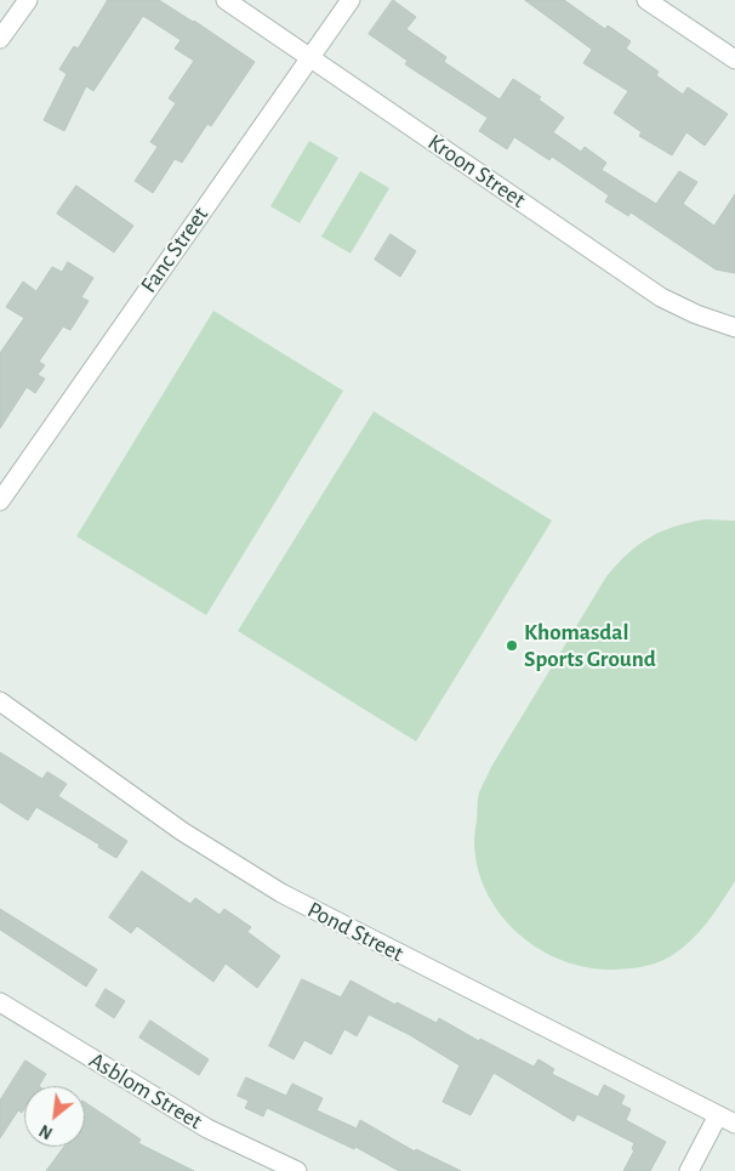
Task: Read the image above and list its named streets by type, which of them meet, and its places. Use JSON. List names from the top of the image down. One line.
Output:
{"streets":{"street":["Kroon Street","Fanc Street","Pond Street","Asblom Street"]},"crossings":[["Kroon Street","Fanc Street"]],"places":["Khomasdal Sports Ground"],"north":"bottom left"}
